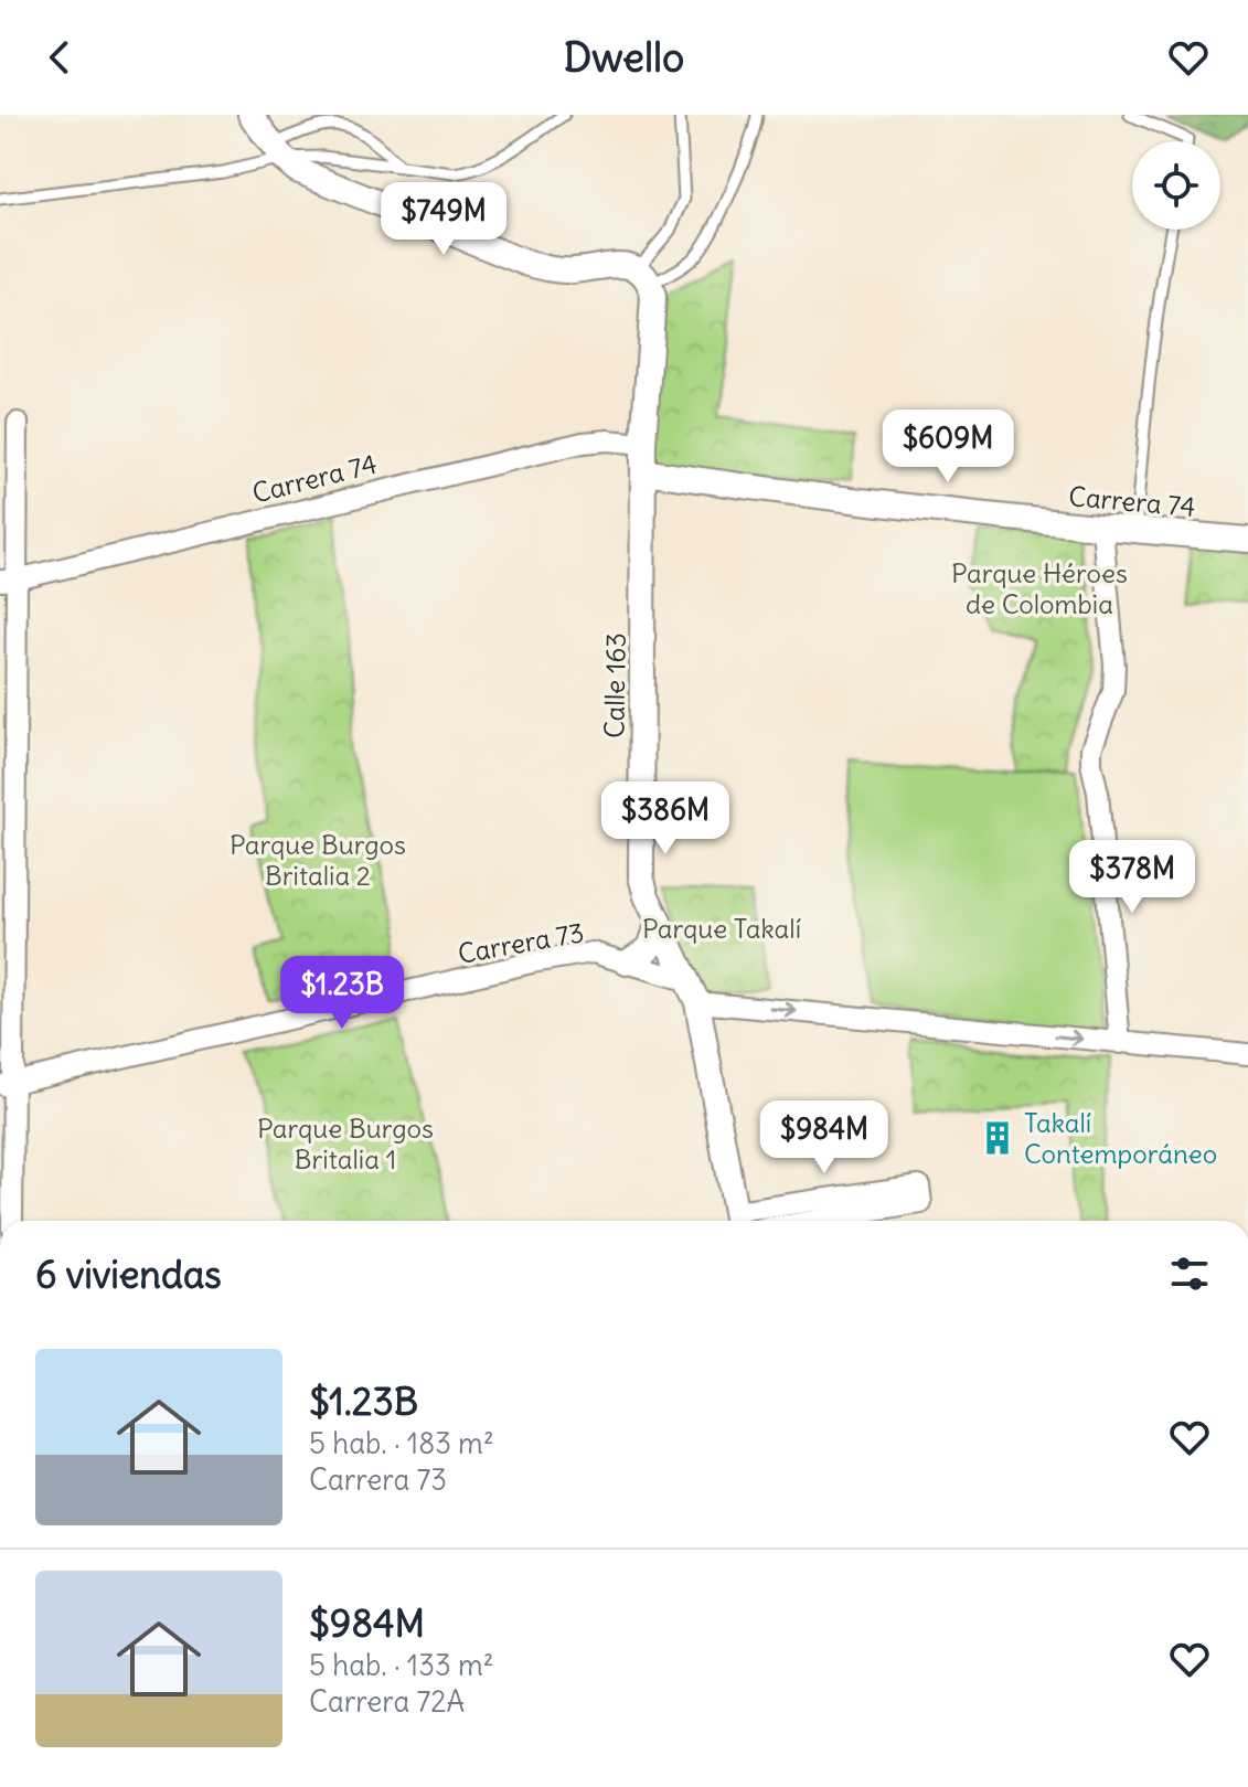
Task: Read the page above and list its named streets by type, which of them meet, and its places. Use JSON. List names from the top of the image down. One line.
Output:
{"streets":{"street":["Carrera 74","Calle 163","Carrera 73"]},"crossings":[["Carrera 74","Calle 163"],["Calle 163","Carrera 73"]],"parks":["Parque Héroes de Colombia","Parque Burgos Britalia 2","Parque Takalí","Parque Burgos Britalia 1"],"places":{"building":["Takalí Contemporáneo"]},"page":{"header":"Dwello","price":["$749M","$609M","$386M","$378M","$1.23B","$984M"],"heading":"6 viviendas","list":[{"name":"$1.23B","note":"5 hab. · 183 m² · Carrera 73"},{"name":"$984M","note":"5 hab. · 133 m² · Carrera 72A"}]}}
